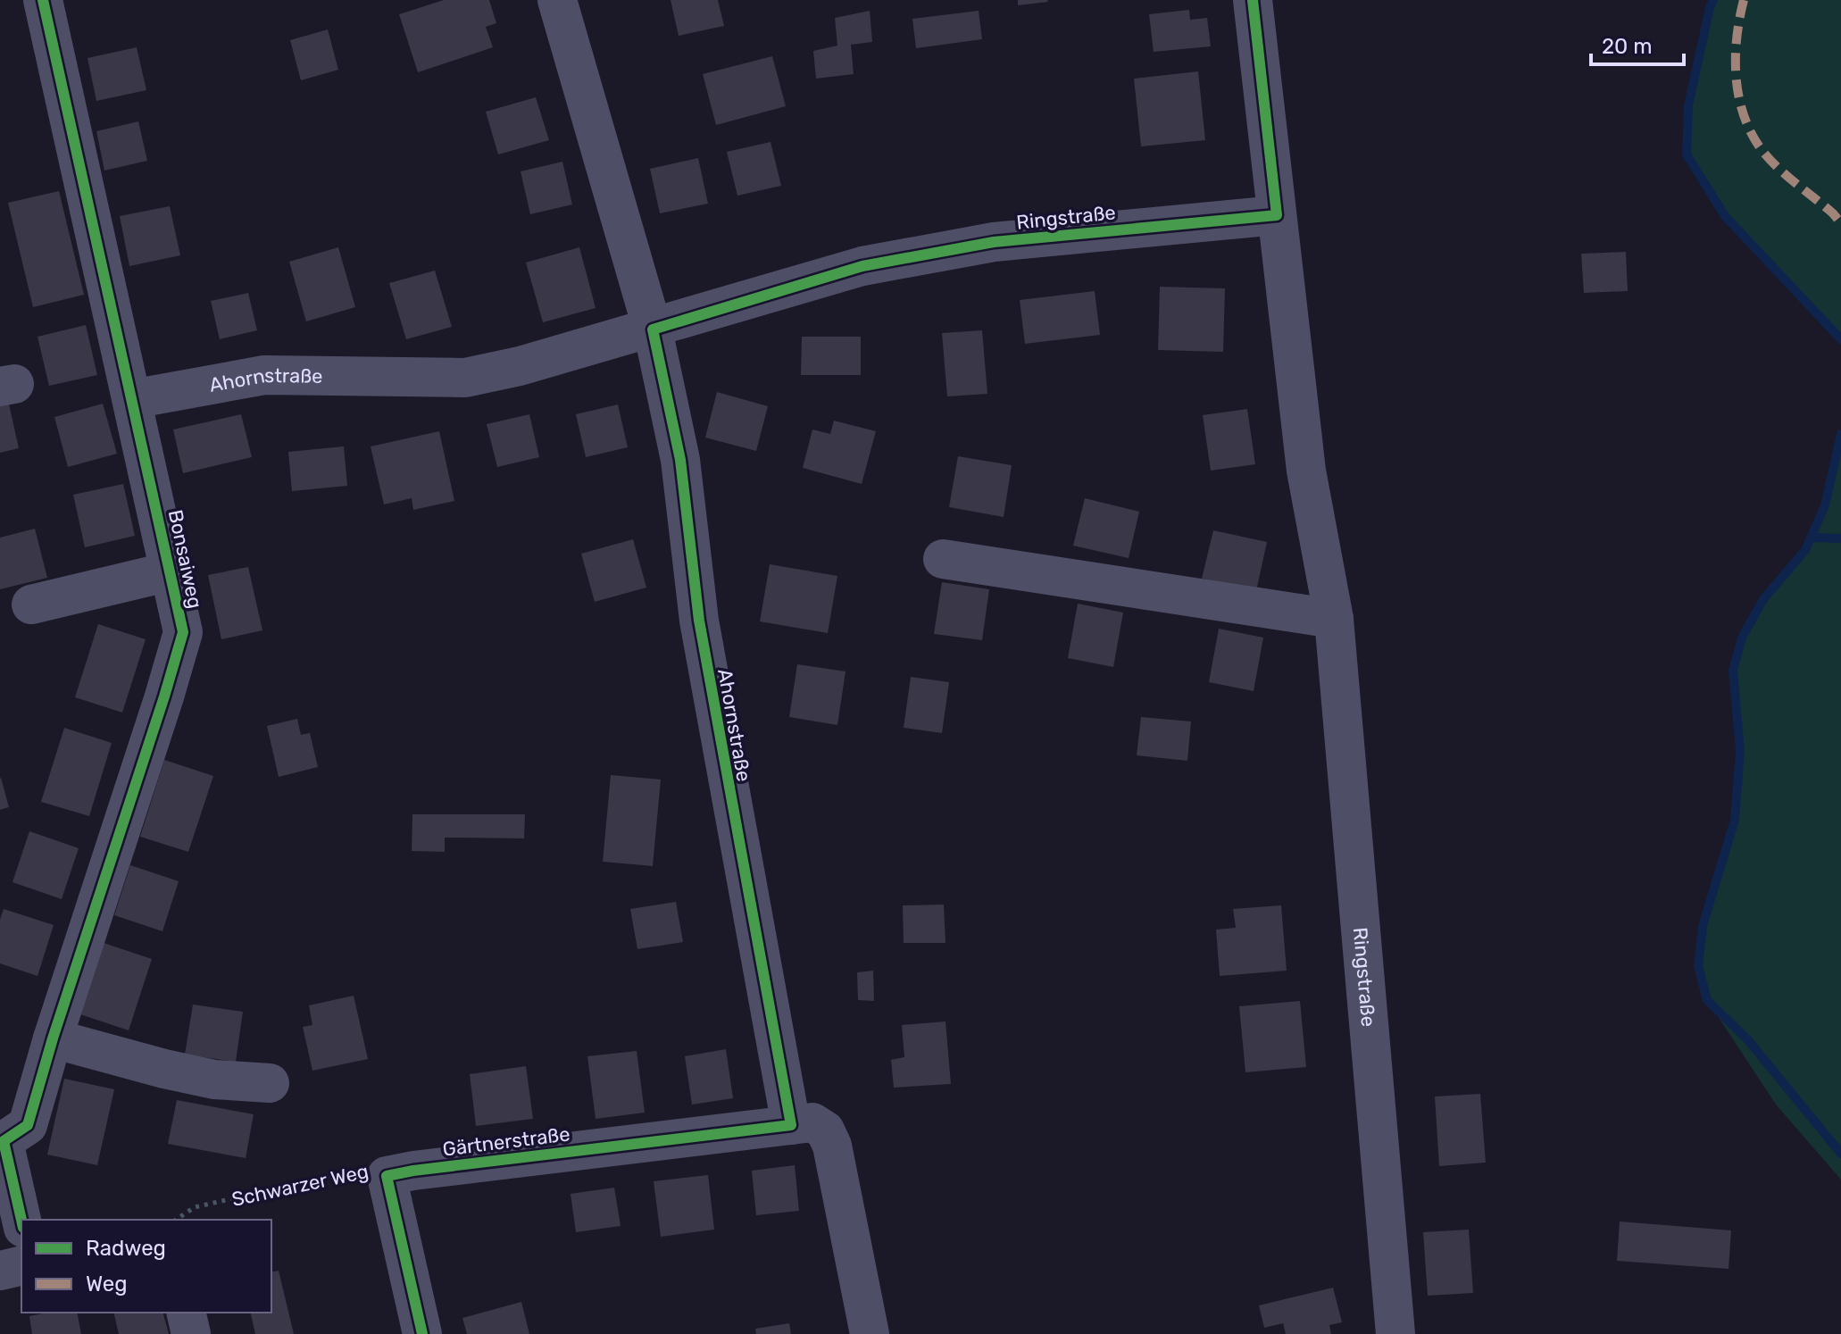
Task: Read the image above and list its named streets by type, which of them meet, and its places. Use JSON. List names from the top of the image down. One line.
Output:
{"streets":{"street":["Ringstraße","Ahornstraße","Bonsaiweg","Gärtnerstraße"],"path":["Schwarzer Weg"]},"crossings":[["Ringstraße","Ahornstraße"],["Ahornstraße","Bonsaiweg"],["Ahornstraße","Gärtnerstraße"],["Gärtnerstraße","Schwarzer Weg"]],"legend":["Radweg","Weg"],"scale_bar":"20 m"}
